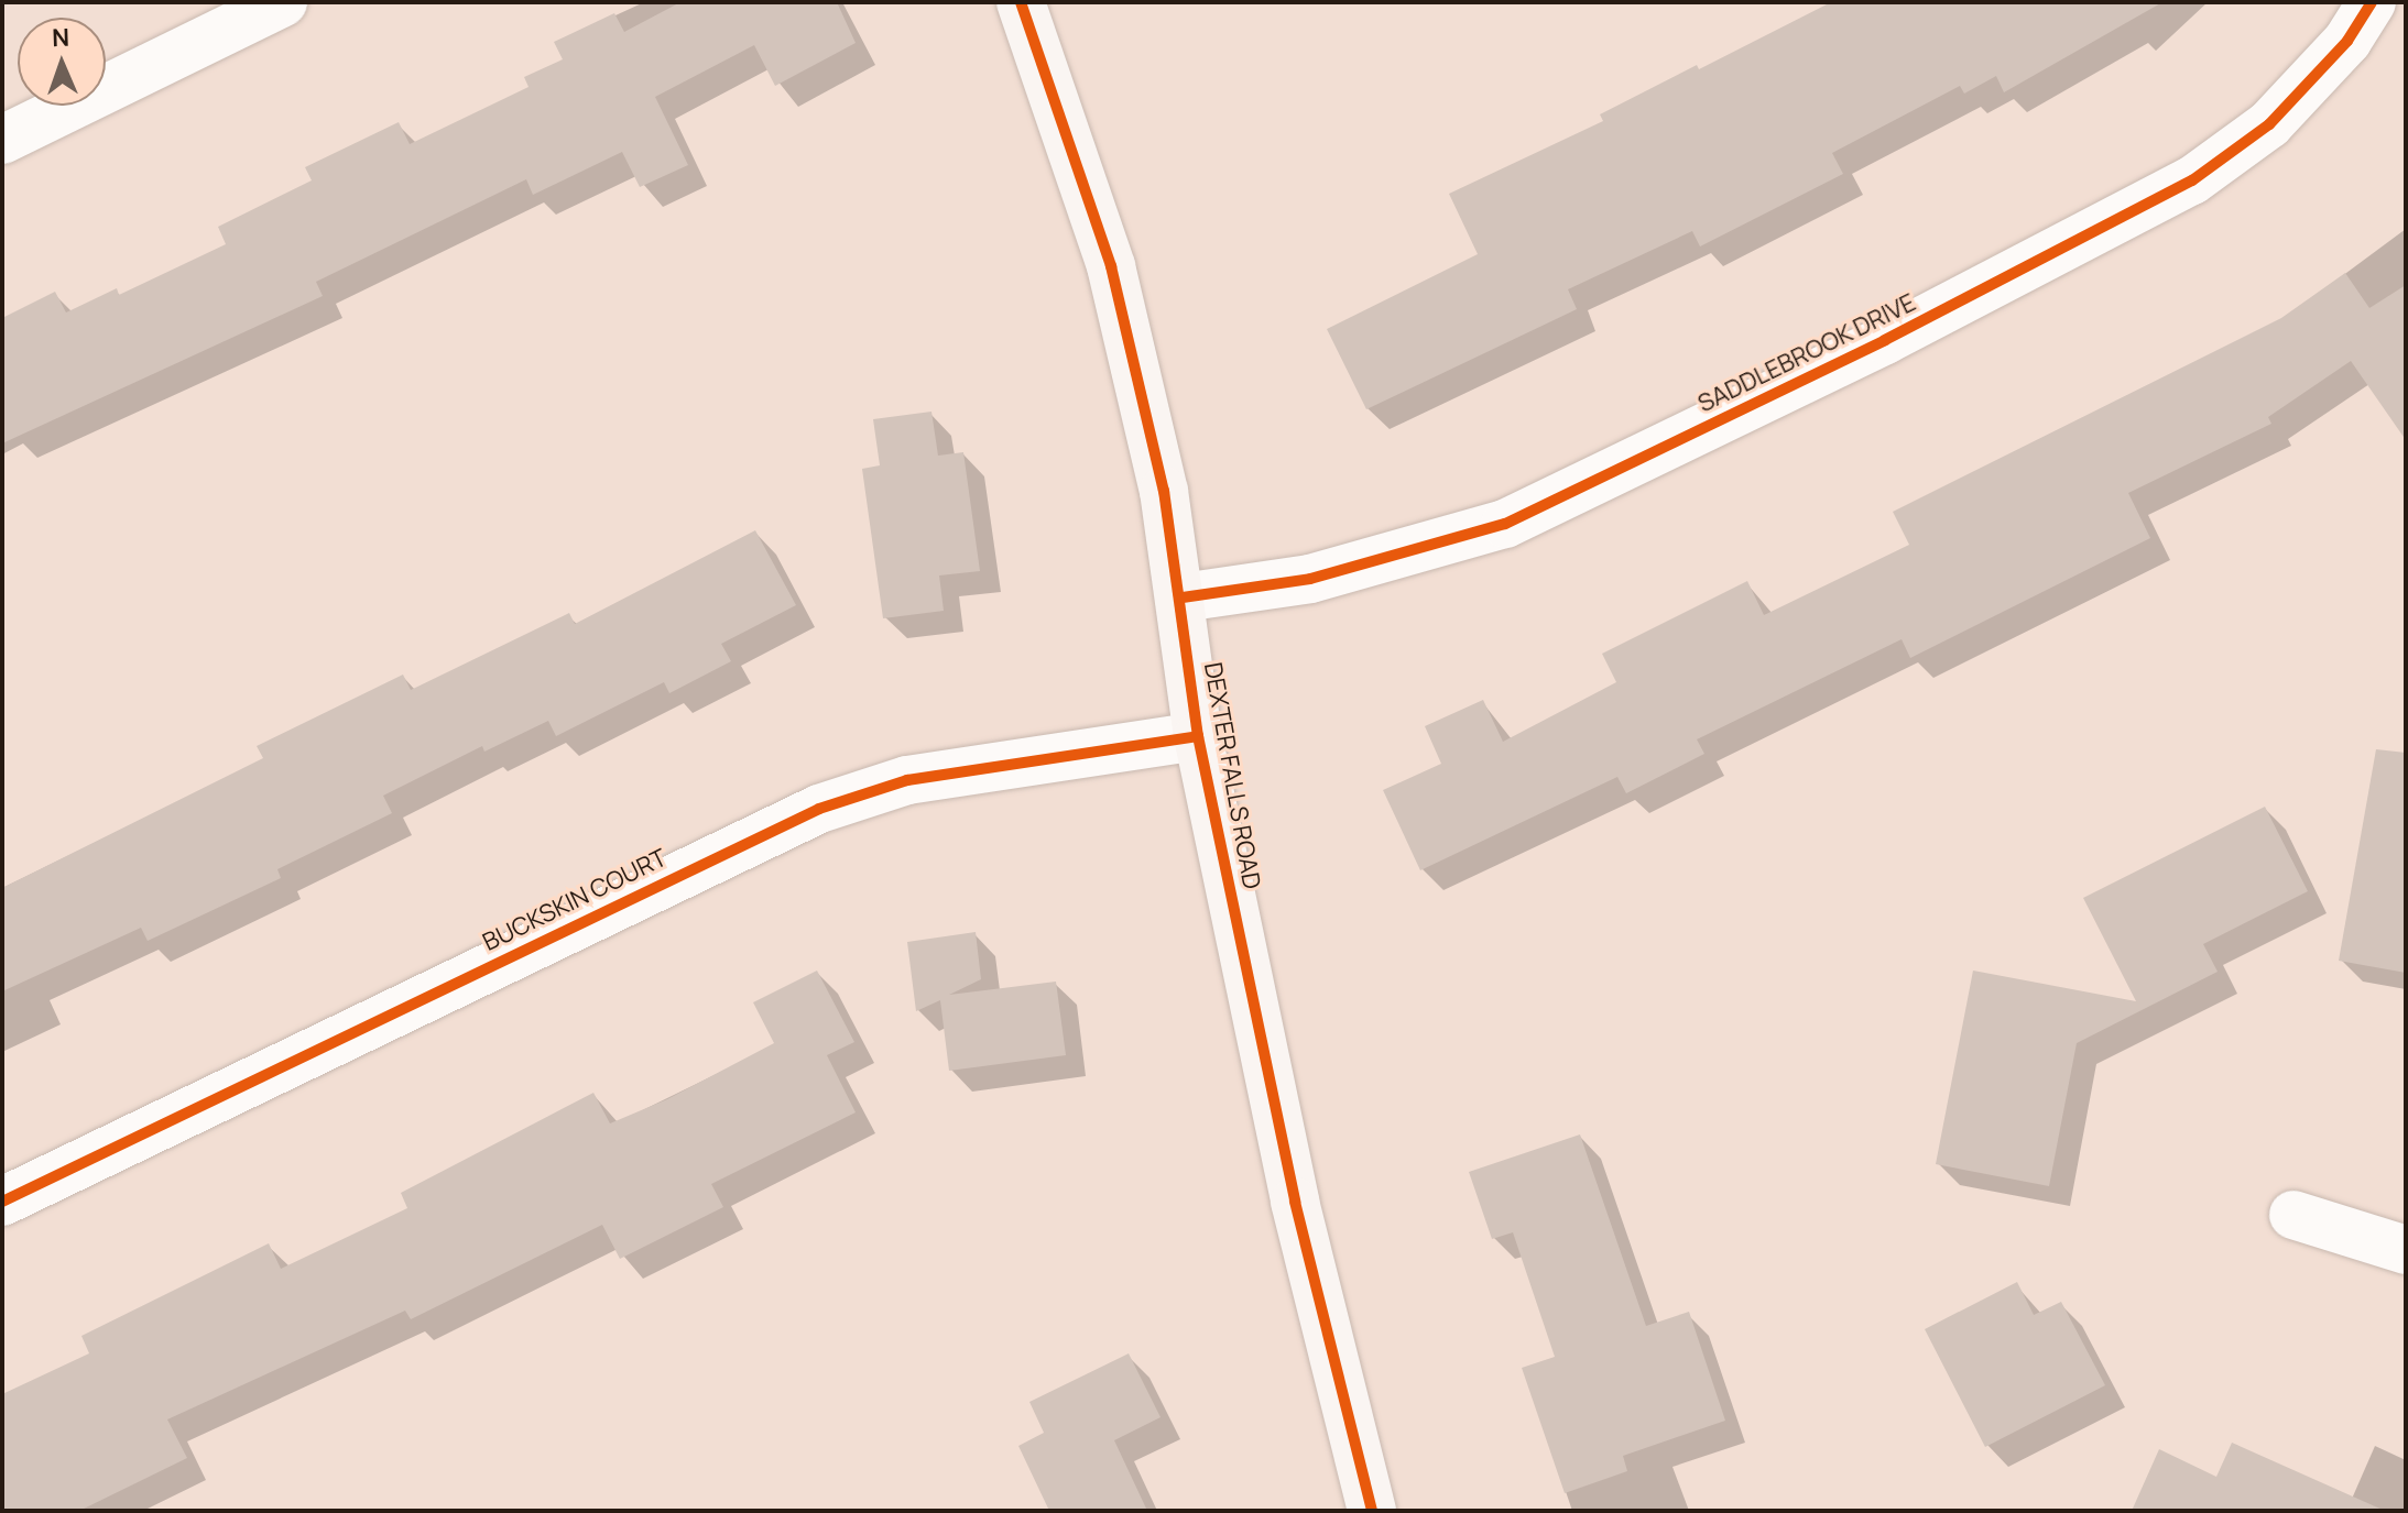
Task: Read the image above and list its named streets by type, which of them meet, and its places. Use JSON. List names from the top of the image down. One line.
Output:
{"streets":{"street":["SADDLEBROOK DRIVE","DEXTER FALLS ROAD","BUCKSKIN COURT"]},"crossings":[["SADDLEBROOK DRIVE","DEXTER FALLS ROAD"],["DEXTER FALLS ROAD","BUCKSKIN COURT"]],"north":"top"}
